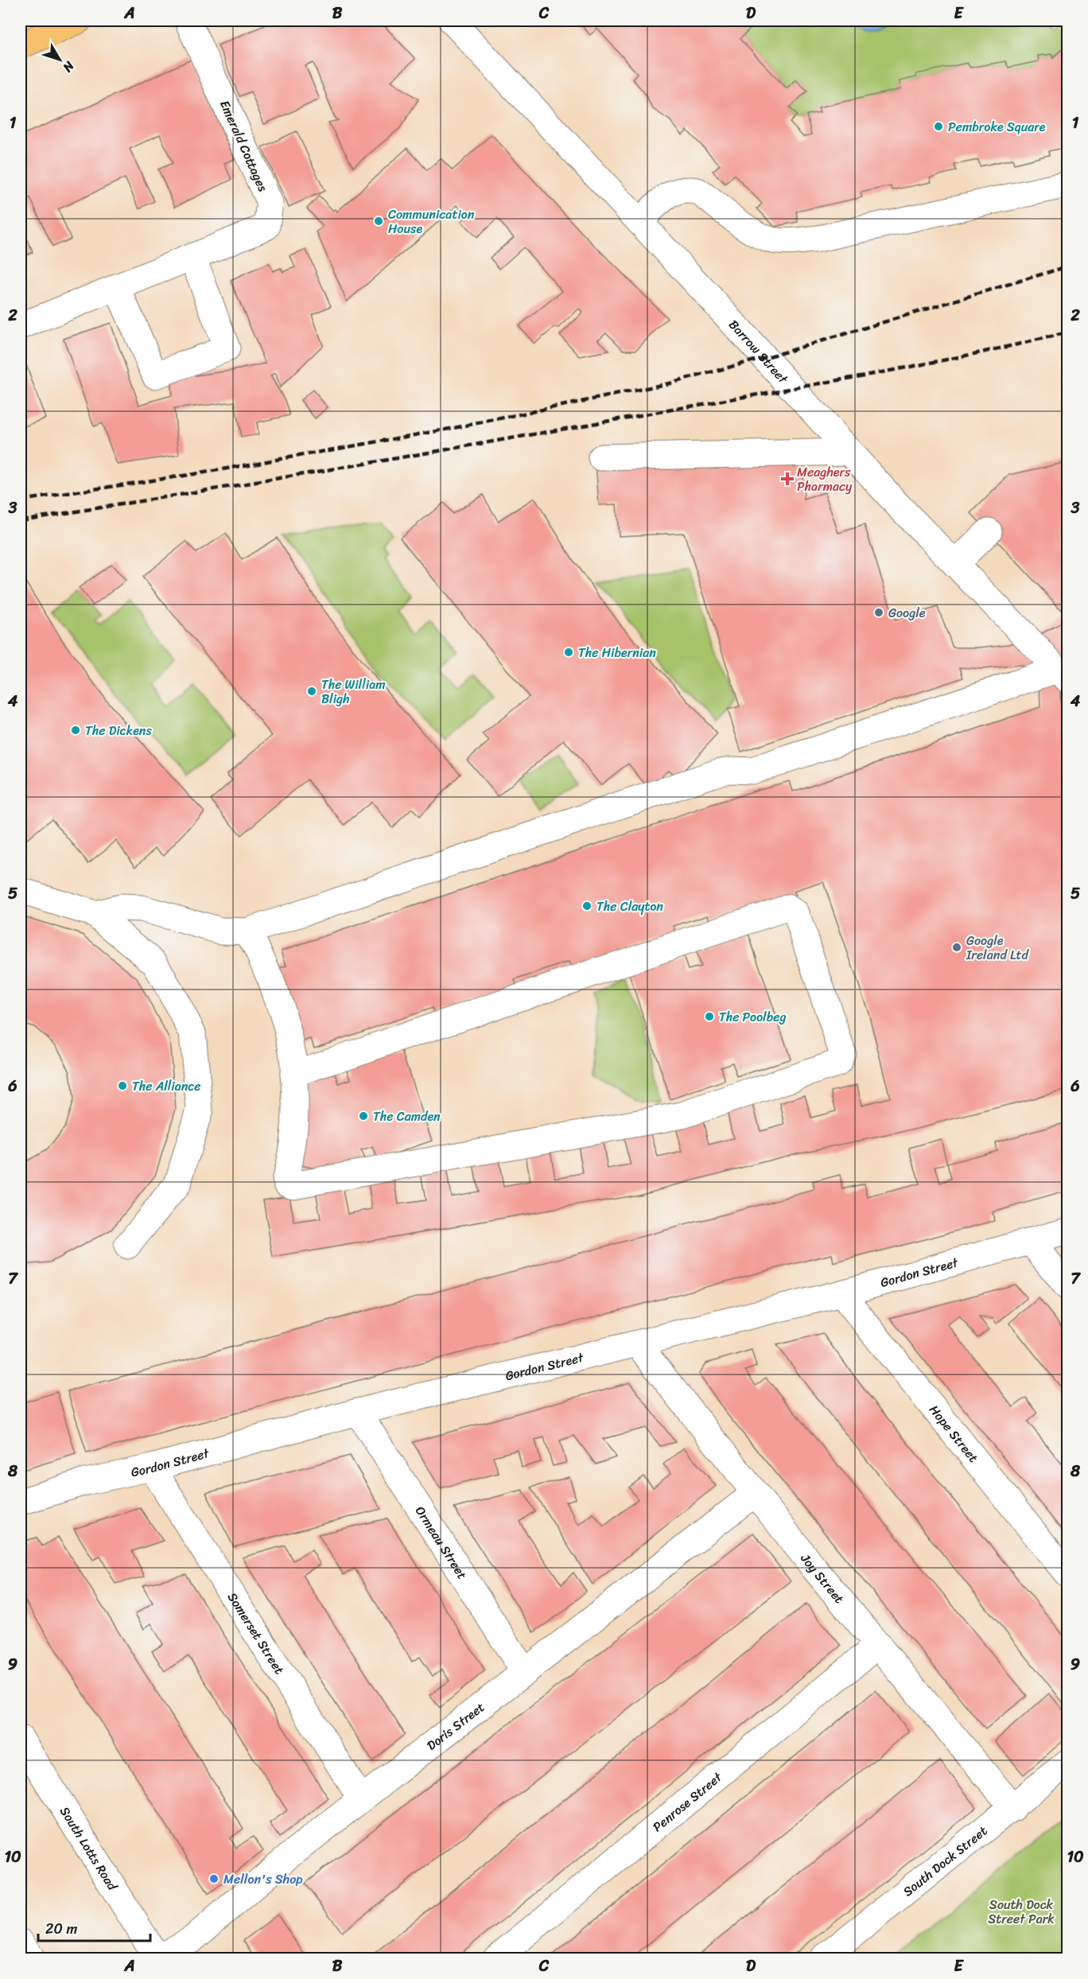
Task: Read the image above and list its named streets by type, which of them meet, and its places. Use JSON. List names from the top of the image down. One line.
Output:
{"streets":{"street":["Emerald Cottages","Barrow Street","Gordon Street","Hope Street","Ormeau Street","Joy Street","Somerset Street","Doris Street","Penrose Street","South Lotts Road","South Dock Street"]},"crossings":[["Gordon Street","Hope Street"],["Gordon Street","Ormeau Street"],["Gordon Street","Joy Street"],["Gordon Street","Somerset Street"],["Ormeau Street","Doris Street"],["Joy Street","Doris Street"],["Joy Street","Penrose Street"],["Joy Street","South Dock Street"],["Somerset Street","Doris Street"],["Doris Street","South Lotts Road"]],"parks":["South Dock Street Park"],"places":{"other":["Pembroke Square","Communication House","Google","The Hibernian","The William Bligh","The Dickens","The Clayton","Google Ireland Ltd","The Poolbeg","The Alliance","The Camden","Mellon's Shop"],"health":["Meaghers Pharmacy"]},"scale_bar":"20 m","north":"bottom right","grid":{"columns":["A","B","C","D","E"],"rows":["1","2","3","4","5","6","7","8","9","10"]}}
